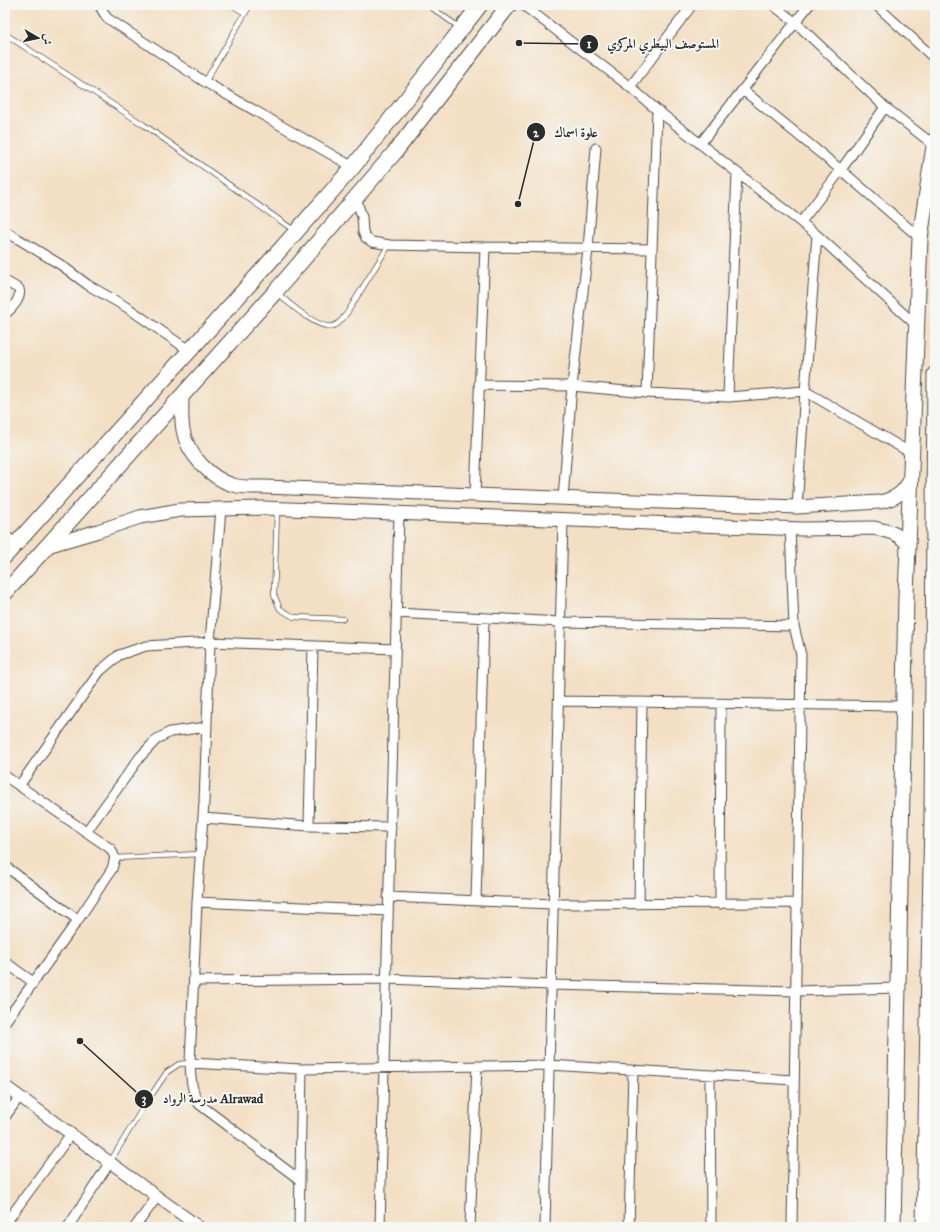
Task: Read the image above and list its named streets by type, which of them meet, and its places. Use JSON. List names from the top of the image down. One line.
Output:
{"places":["المستوصف البيطري المركزي","علوة اسماك","مدرسة الرواد Alrawad"],"north":"right"}
